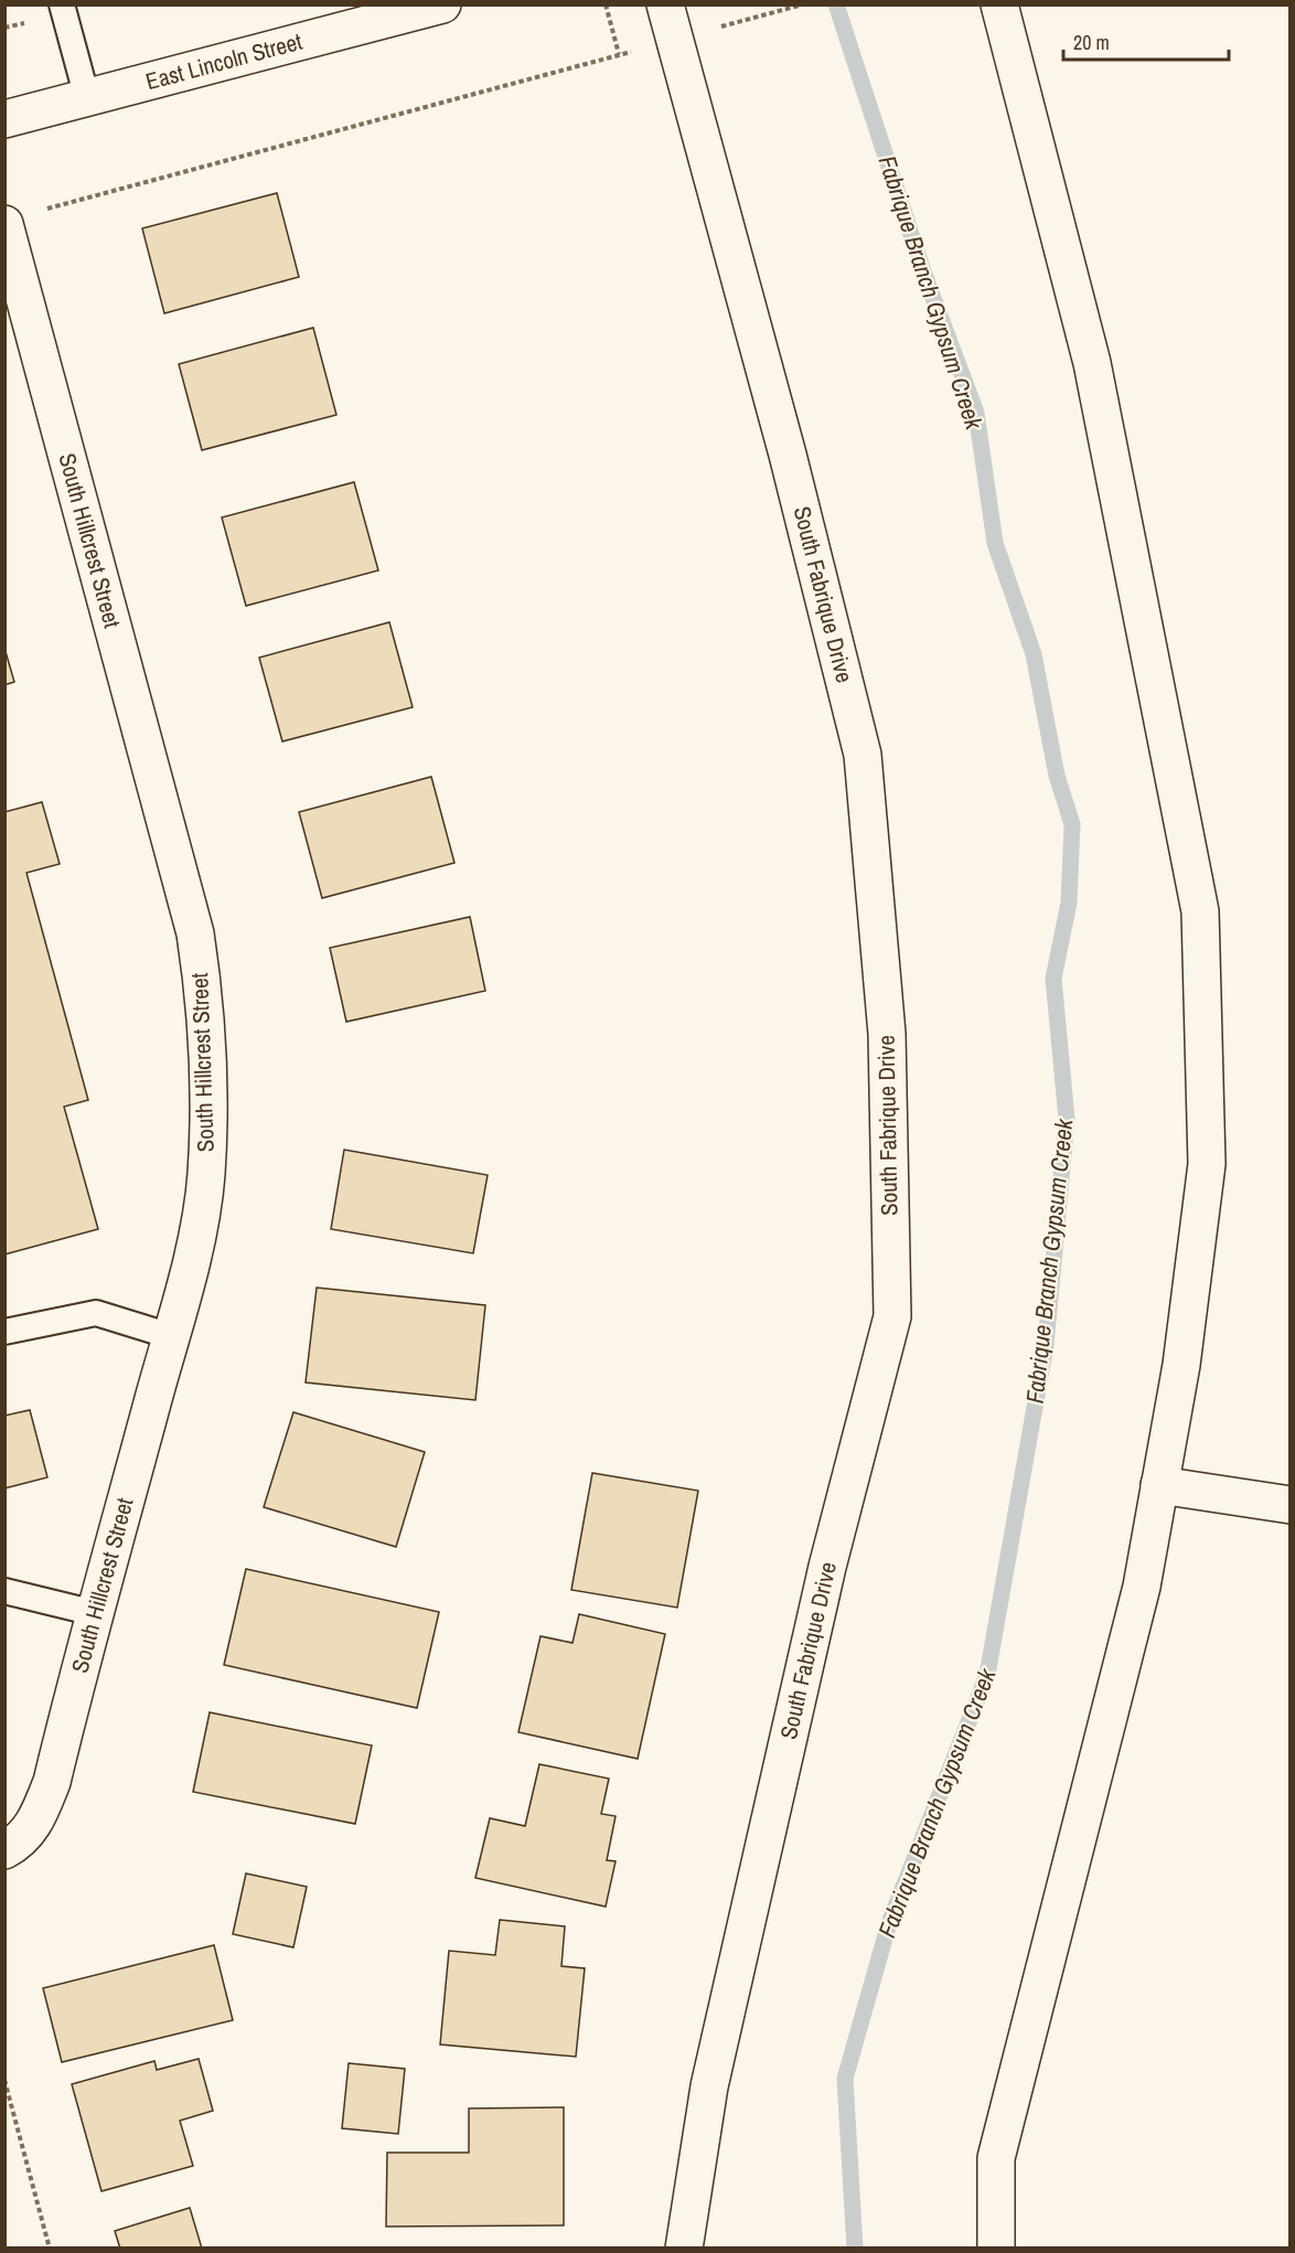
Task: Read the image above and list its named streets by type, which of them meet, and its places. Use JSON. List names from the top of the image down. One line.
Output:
{"streets":{"street":["East Lincoln Street","South Hillcrest Street","South Fabrique Drive"]},"water":["Fabrique Branch Gypsum Creek"],"scale_bar":"20 m"}
